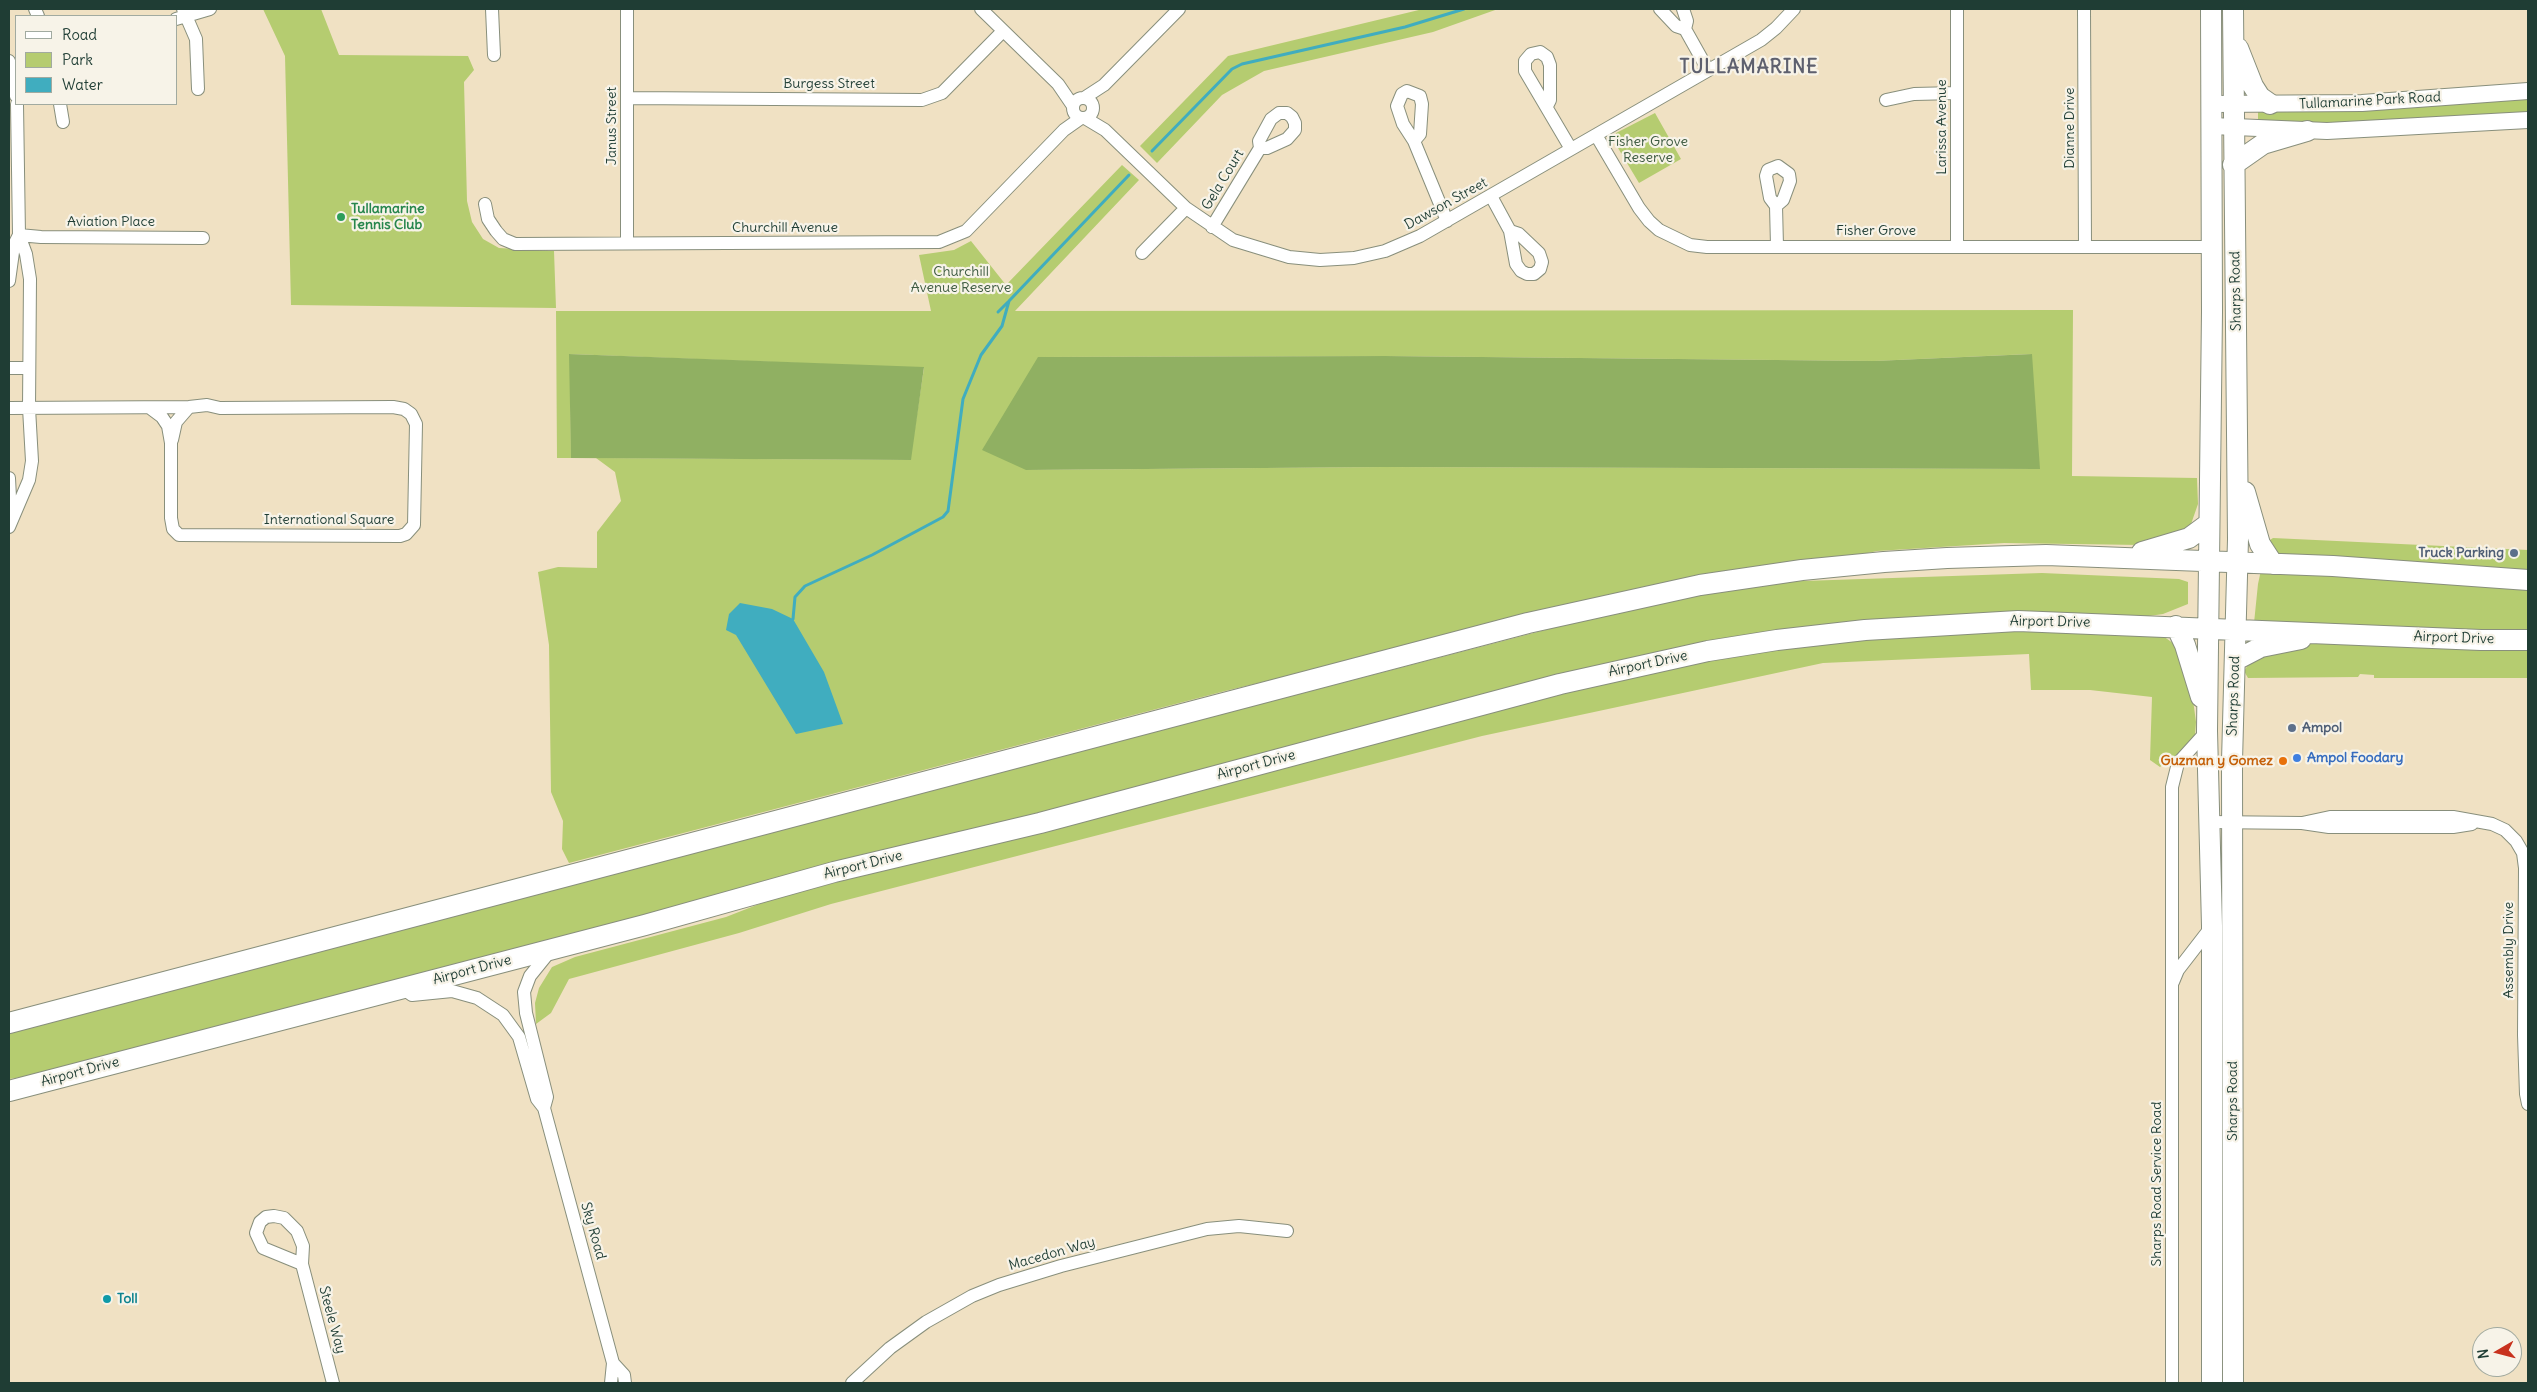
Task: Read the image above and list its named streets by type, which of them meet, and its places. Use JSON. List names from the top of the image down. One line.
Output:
{"streets":{"main road":["Sharps Road","Airport Drive"],"street":["Burgess Street","Tullamarine Park Road","Janus Street","Larissa Avenue","Dianne Drive","Gela Court","Dawson Street","Aviation Place","Churchill Avenue","Fisher Grove","International Square","Assembly Drive","Sharps Road Service Road","Sky Road","Macedon Way","Steele Way"]},"crossings":[["Burgess Street","Janus Street"],["Burgess Street","Dawson Street"],["Tullamarine Park Road","Sharps Road"],["Janus Street","Churchill Avenue"],["Larissa Avenue","Fisher Grove"],["Dianne Drive","Fisher Grove"],["Gela Court","Dawson Street"],["Dawson Street","Churchill Avenue"],["Dawson Street","Fisher Grove"],["Fisher Grove","Sharps Road"],["Sharps Road","Airport Drive"],["Sharps Road","Assembly Drive"],["Sharps Road","Sharps Road Service Road"],["Airport Drive","Sky Road"]],"districts":["TULLAMARINE"],"parks":["Fisher Grove Reserve","Churchill Avenue Reserve"],"places":["Tullamarine Tennis Club","Truck Parking","Ampol","Ampol Foodary","Guzman y Gomez","Toll"],"legend":["Road","Park","Water"],"north":"left"}
